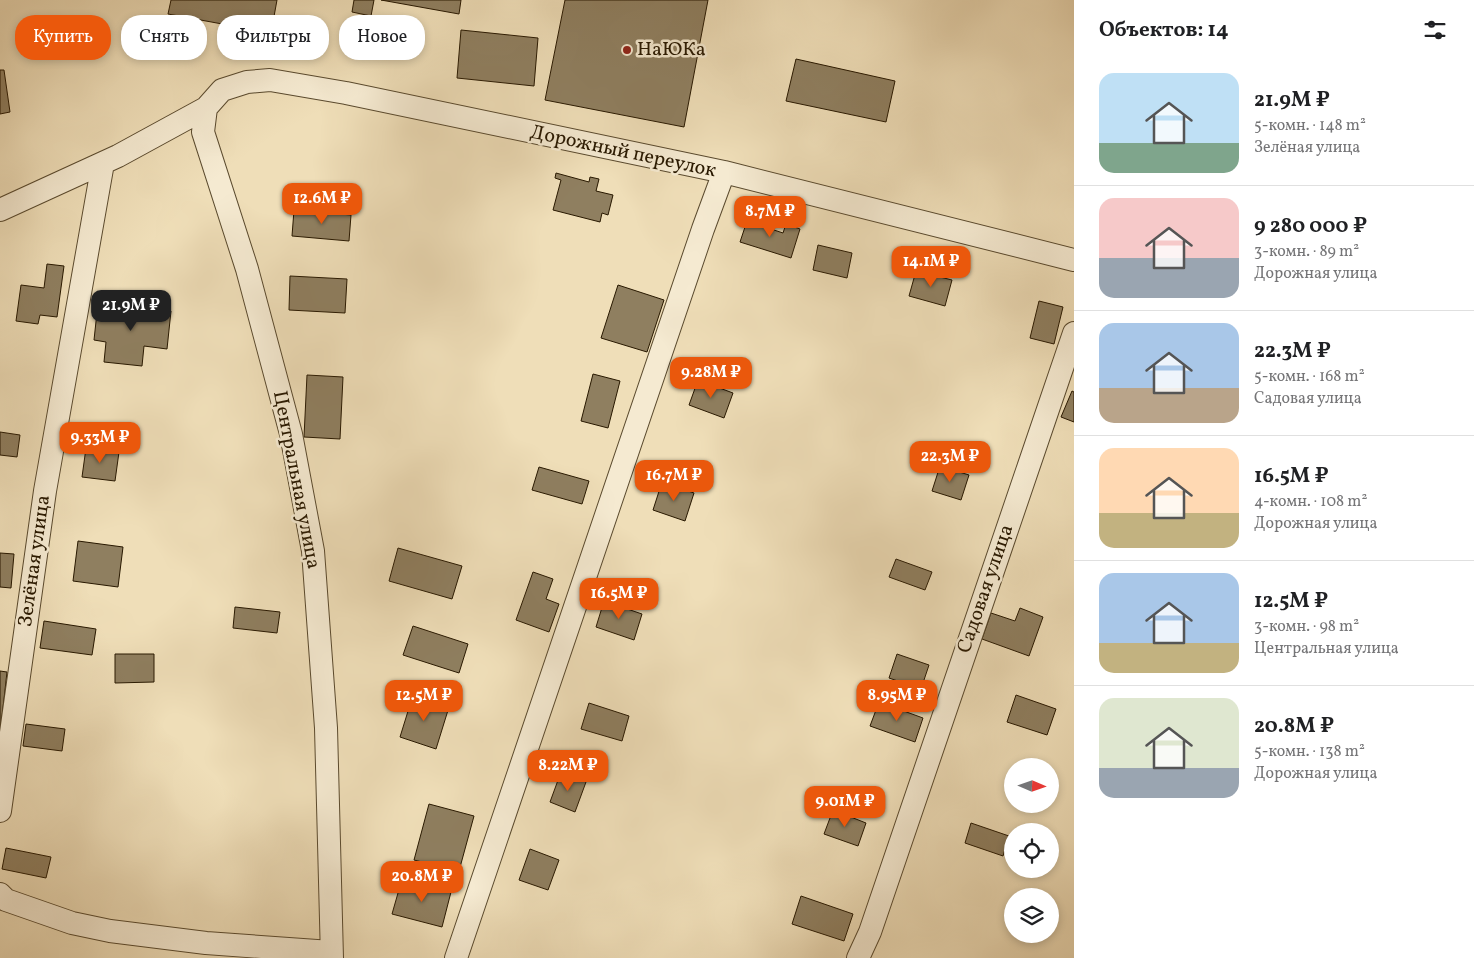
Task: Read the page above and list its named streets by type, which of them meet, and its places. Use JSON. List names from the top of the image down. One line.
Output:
{"streets":{"street":["Дорожный переулок","Центральная улица","Зелёная улица","Садовая улица"]},"crossings":[["Дорожный переулок","Центральная улица"],["Дорожный переулок","Зелёная улица"]],"places":["НаЮКа"],"north":"right","page":{"heading":"Объектов: 14","chip":["Купить","Снять","Фильтры","Новое"],"list":[{"name":"21.9M ₽","note":"5-комн. · 148 m² · Зелёная улица"},{"name":"9 280 000 ₽","note":"3-комн. · 89 m² · Дорожная улица"},{"name":"22.3M ₽","note":"5-комн. · 168 m² · Садовая улица"},{"name":"16.5M ₽","note":"4-комн. · 108 m² · Дорожная улица"},{"name":"12.5M ₽","note":"3-комн. · 98 m² · Центральная улица"},{"name":"20.8M ₽","note":"5-комн. · 138 m² · Дорожная улица"}],"price":["12.6M ₽","8.7M ₽","14.1M ₽","21.9M ₽","9.28M ₽","9.33M ₽","22.3M ₽","16.7M ₽","16.5M ₽","12.5M ₽","8.95M ₽","8.22M ₽","9.01M ₽","20.8M ₽"]}}
